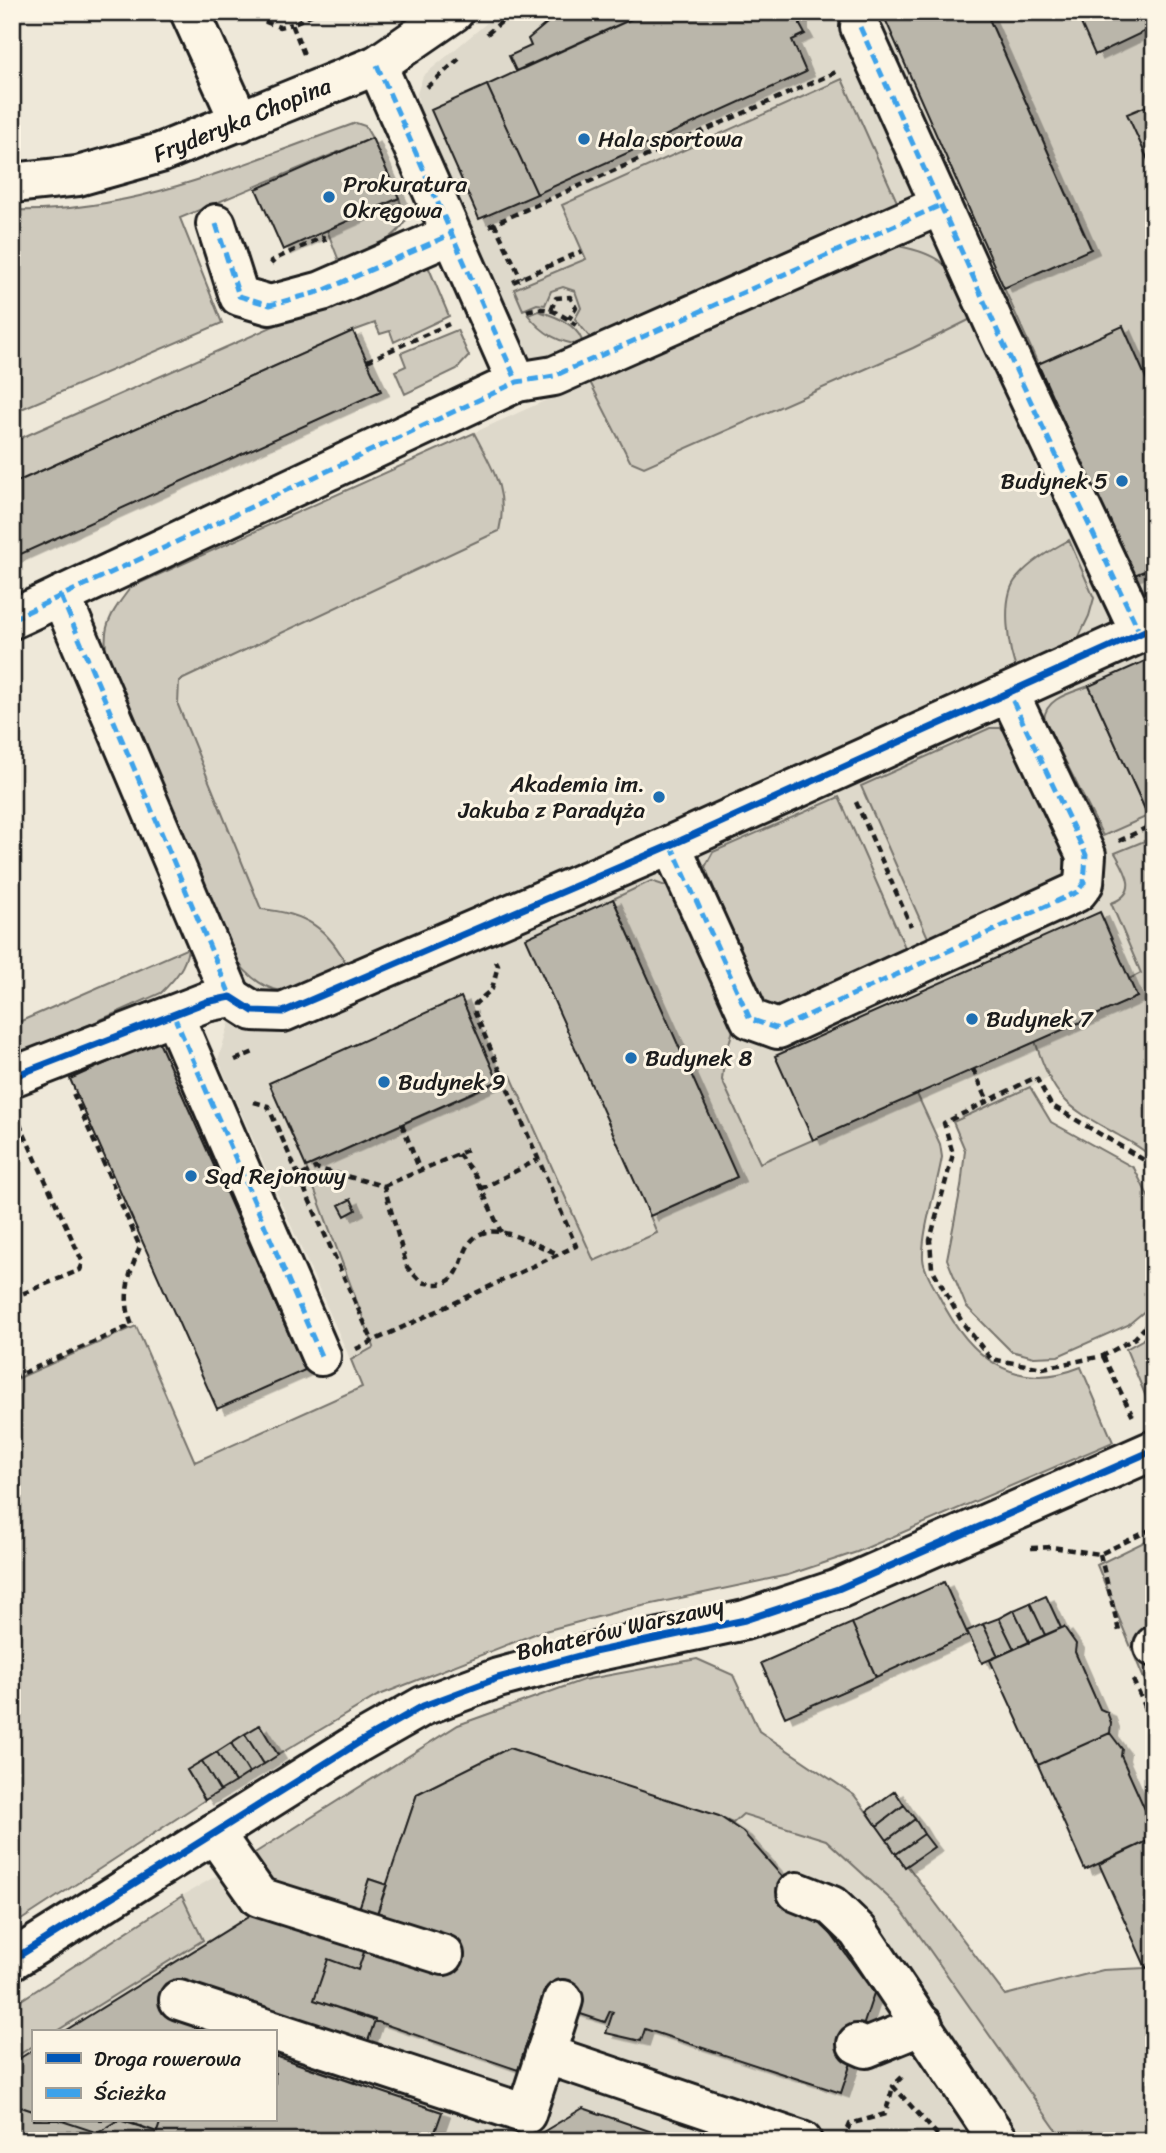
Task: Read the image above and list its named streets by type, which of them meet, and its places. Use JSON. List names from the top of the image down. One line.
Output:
{"streets":{"street":["Fryderyka Chopina","Bohaterów Warszawy"]},"places":["Hala sportowa","Prokuratura Okręgowa","Budynek 5","Akademia im. Jakuba z Paradyża","Budynek 7","Budynek 8","Budynek 9","Sąd Rejonowy"],"legend":["Droga rowerowa","Ścieżka"]}
